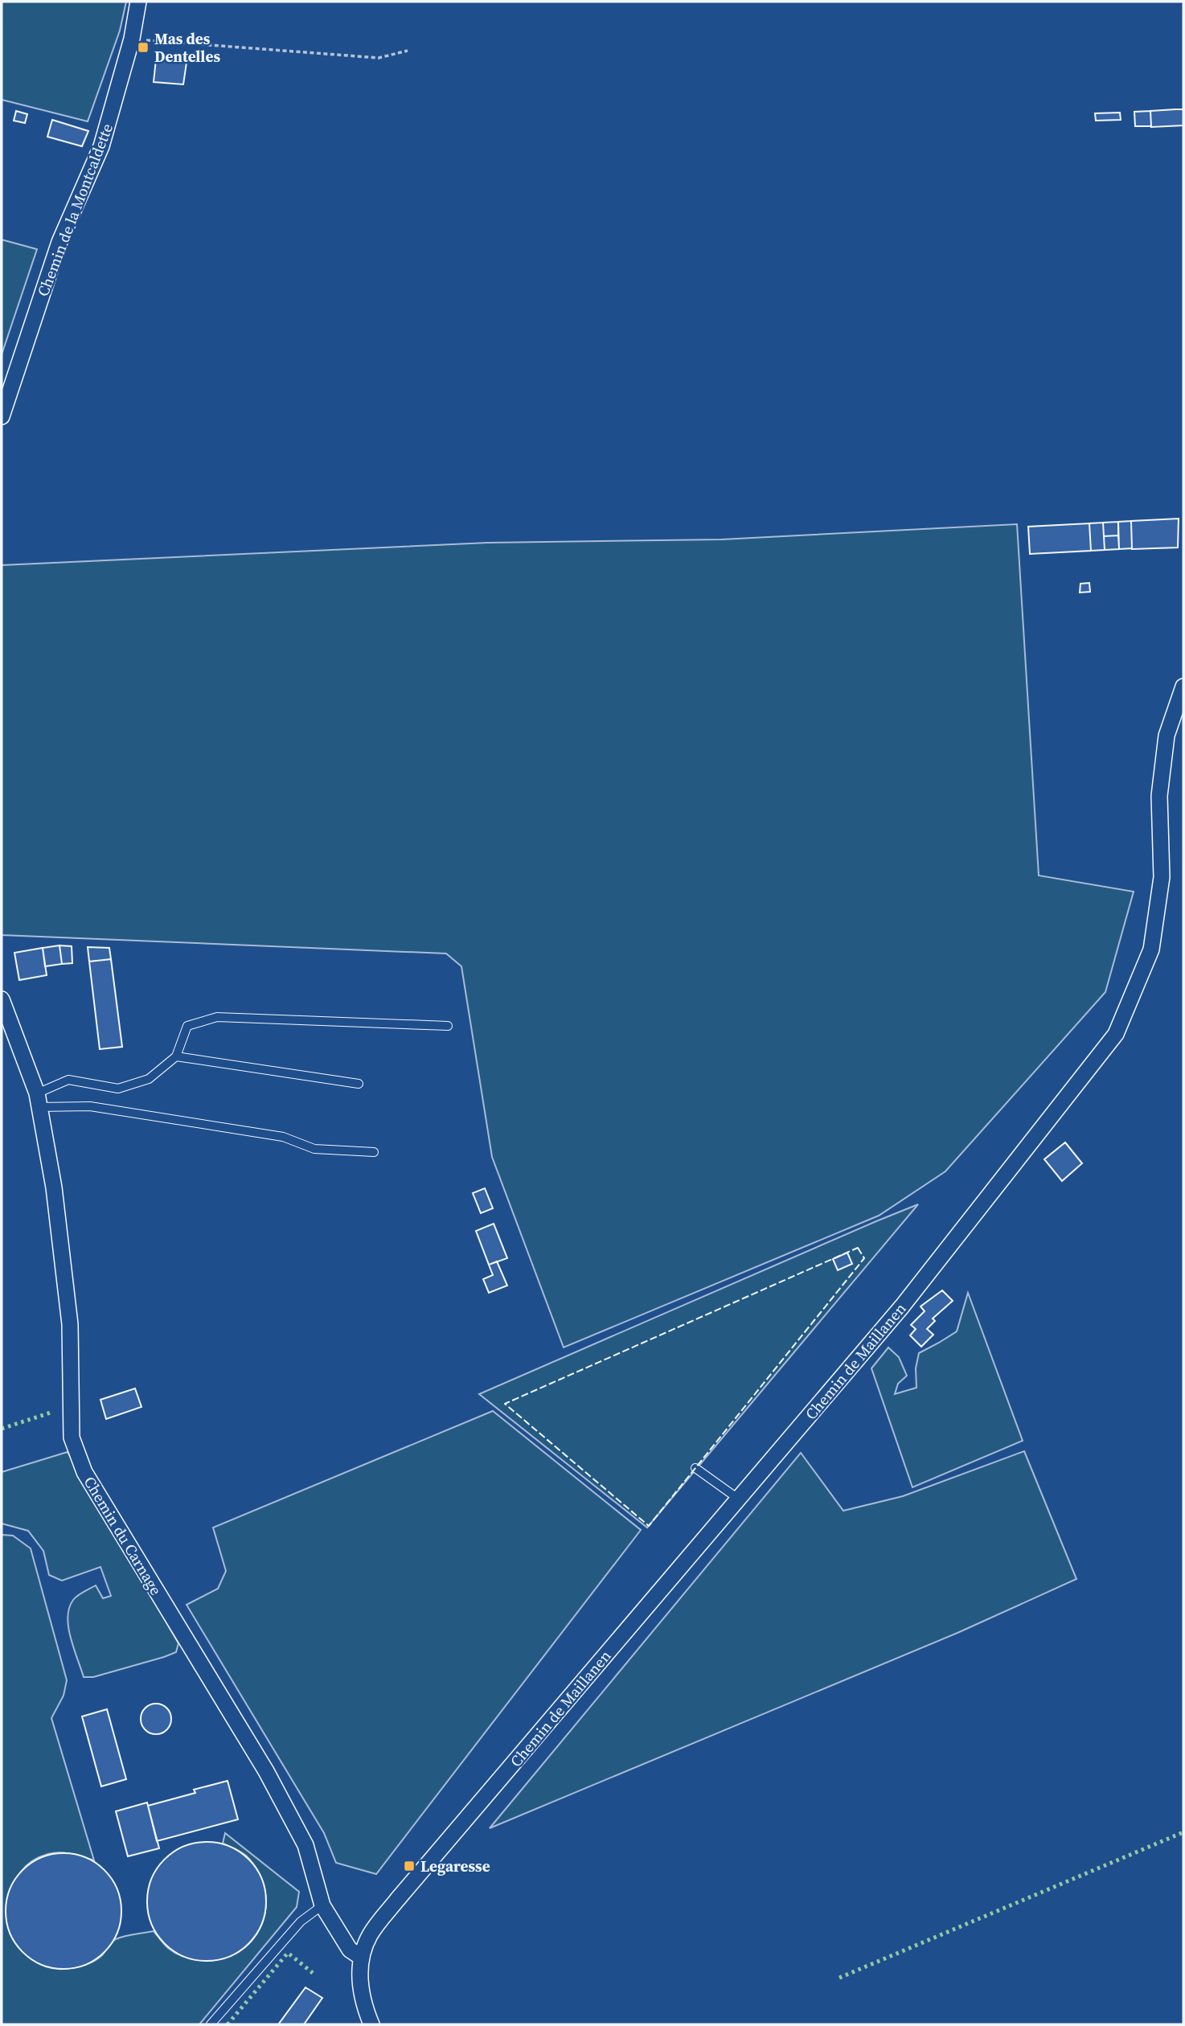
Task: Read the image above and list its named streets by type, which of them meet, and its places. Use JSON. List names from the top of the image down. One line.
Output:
{"streets":{"street":["Chemin de la Montcaldette","Chemin de Maillanen","Chemin du Carnage"]},"crossings":[["Chemin de Maillanen","Chemin du Carnage"]],"places":{"transit":["Mas des Dentelles","Legaresse"]}}
